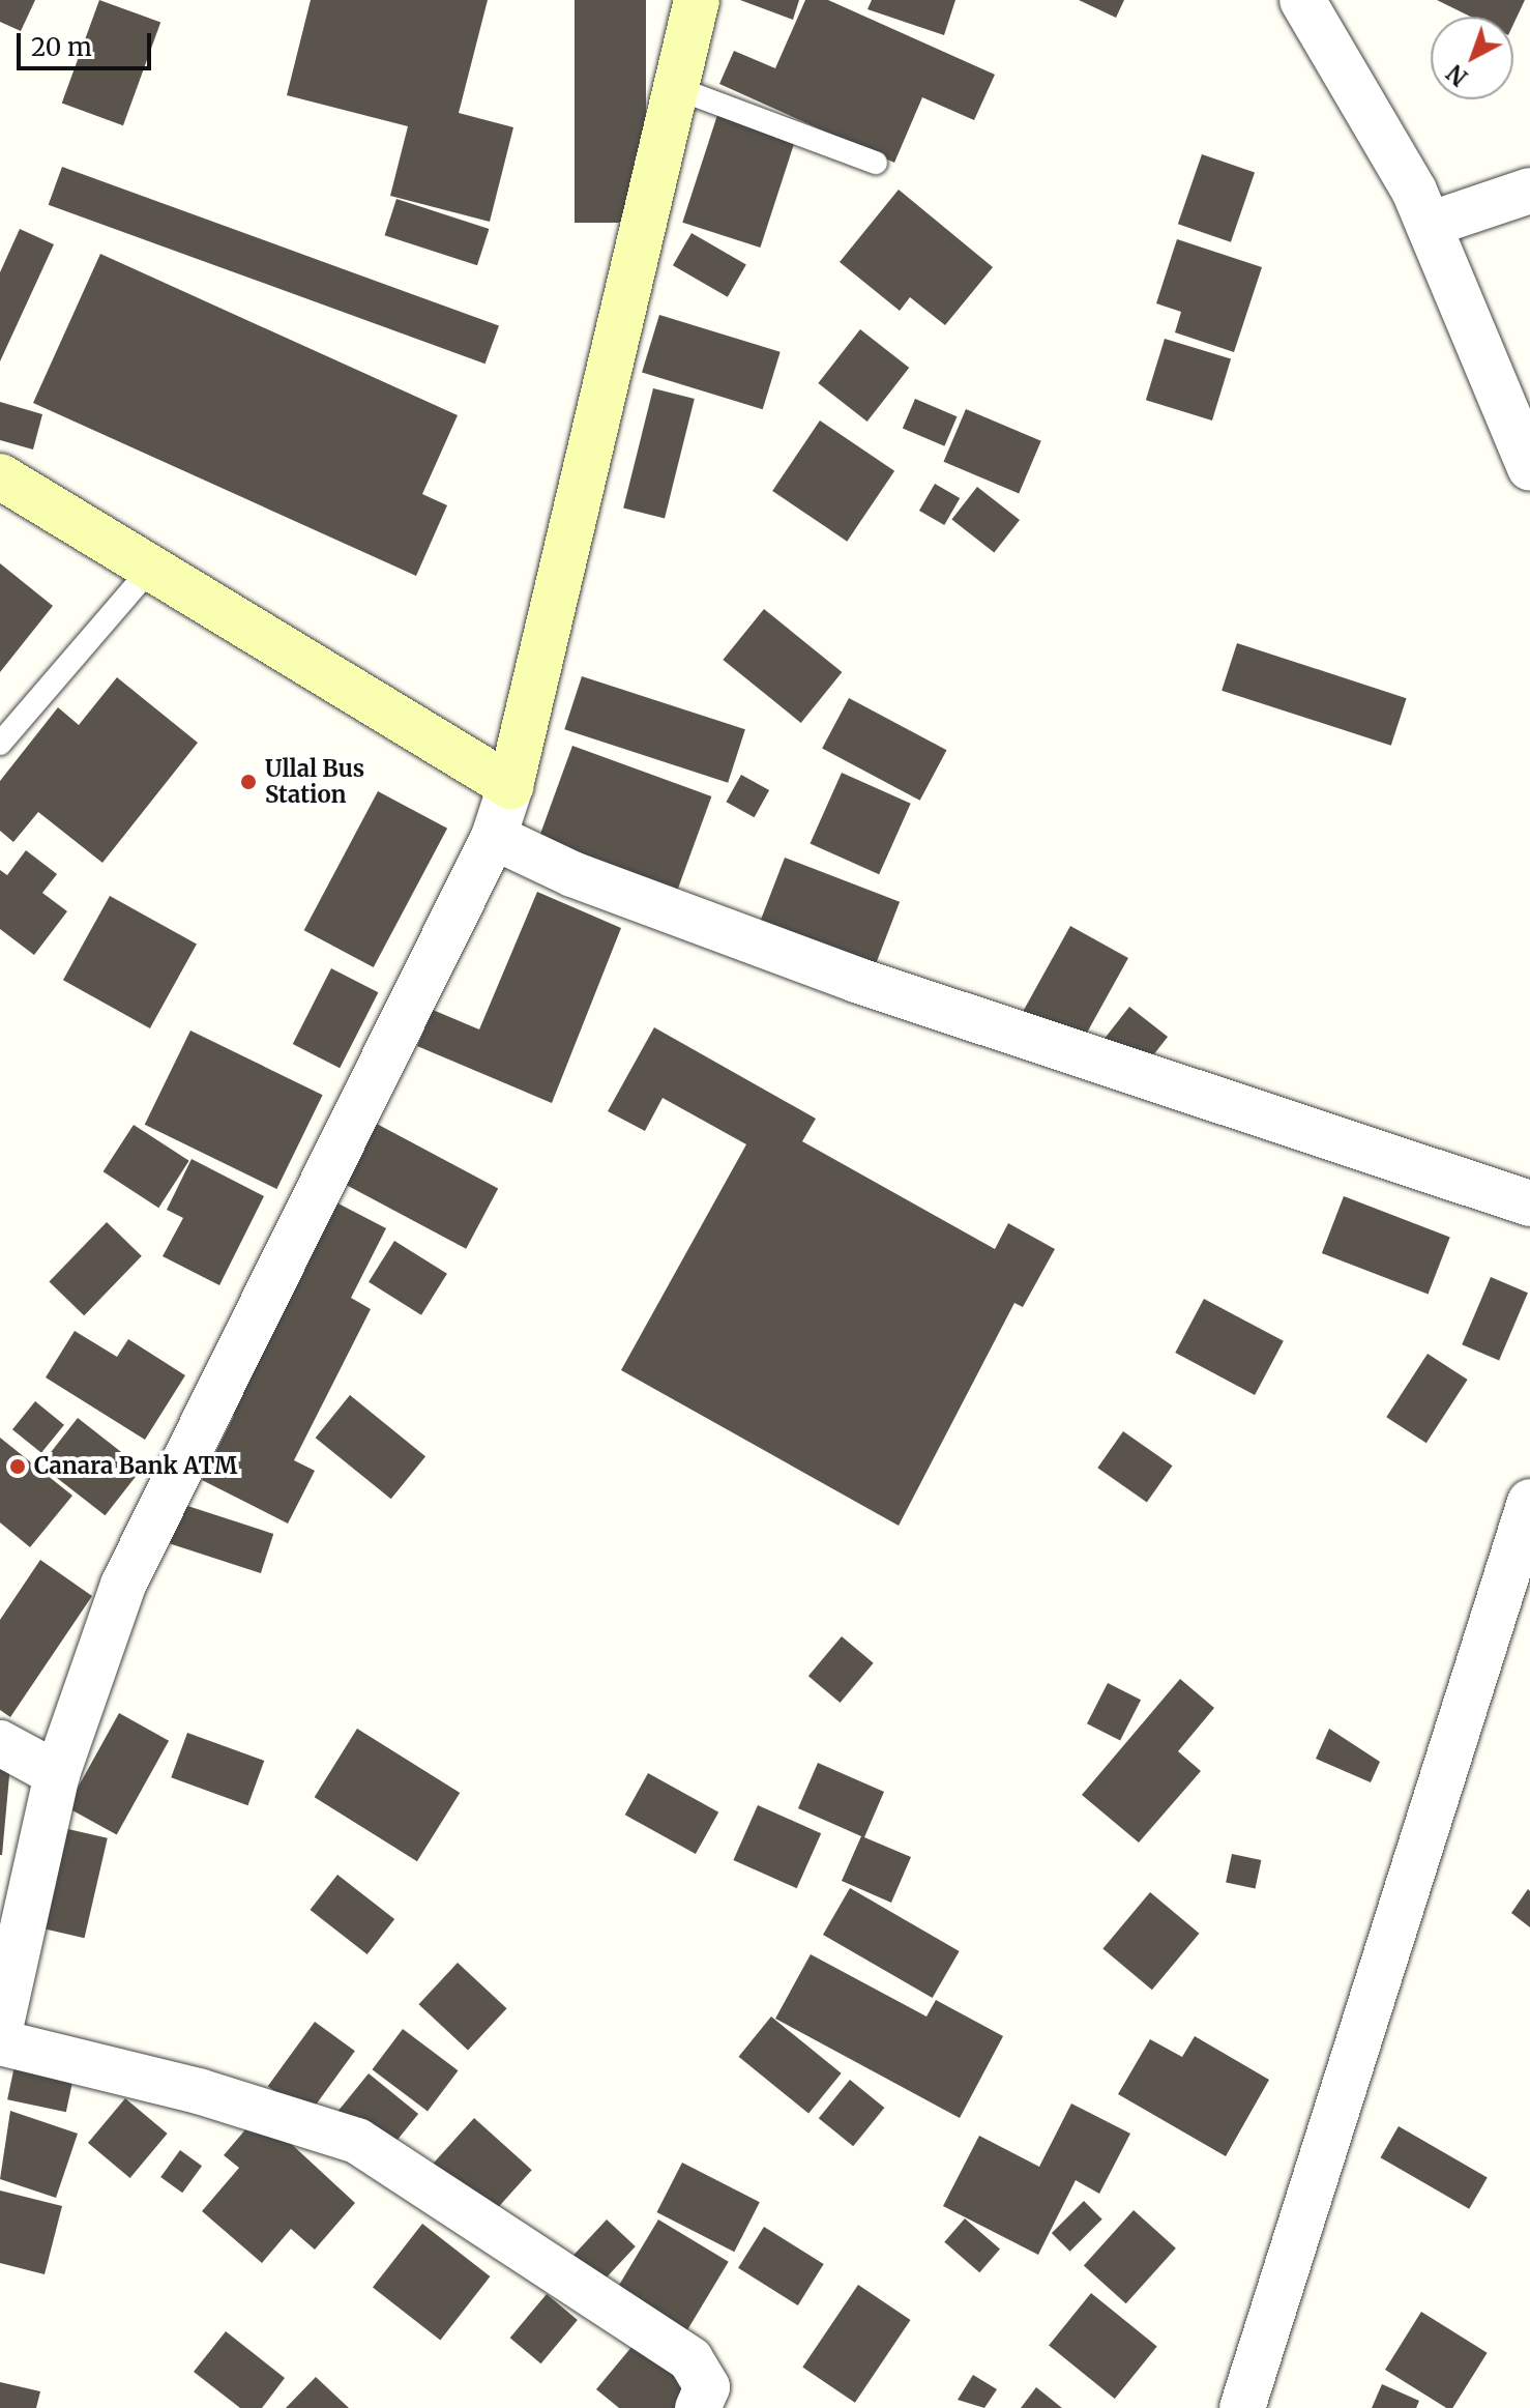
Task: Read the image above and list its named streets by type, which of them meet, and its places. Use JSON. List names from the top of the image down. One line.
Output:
{"places":["Ullal Bus Station","Canara Bank ATM"],"scale_bar":"20 m","north":"bottom left"}
